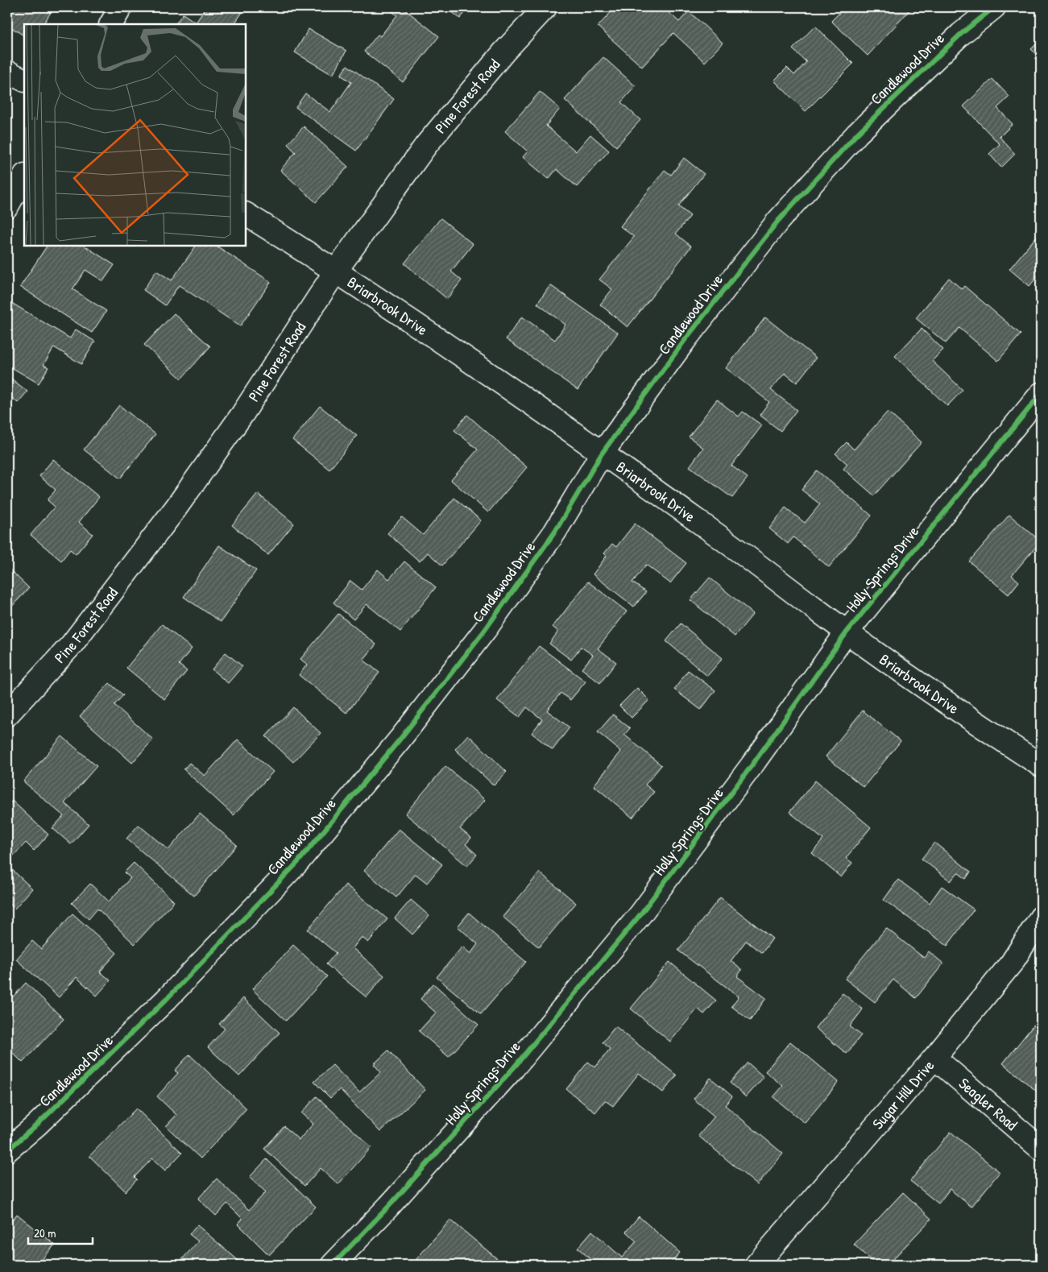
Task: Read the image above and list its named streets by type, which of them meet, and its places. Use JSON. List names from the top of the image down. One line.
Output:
{"streets":{"street":["Candlewood Drive","Pine Forest Road","Briarbrook Drive","Holly Springs Drive","Sugar Hill Drive","Seagler Road"]},"crossings":[["Candlewood Drive","Briarbrook Drive"],["Pine Forest Road","Briarbrook Drive"],["Briarbrook Drive","Holly Springs Drive"],["Sugar Hill Drive","Seagler Road"]],"scale_bar":"20 m"}
